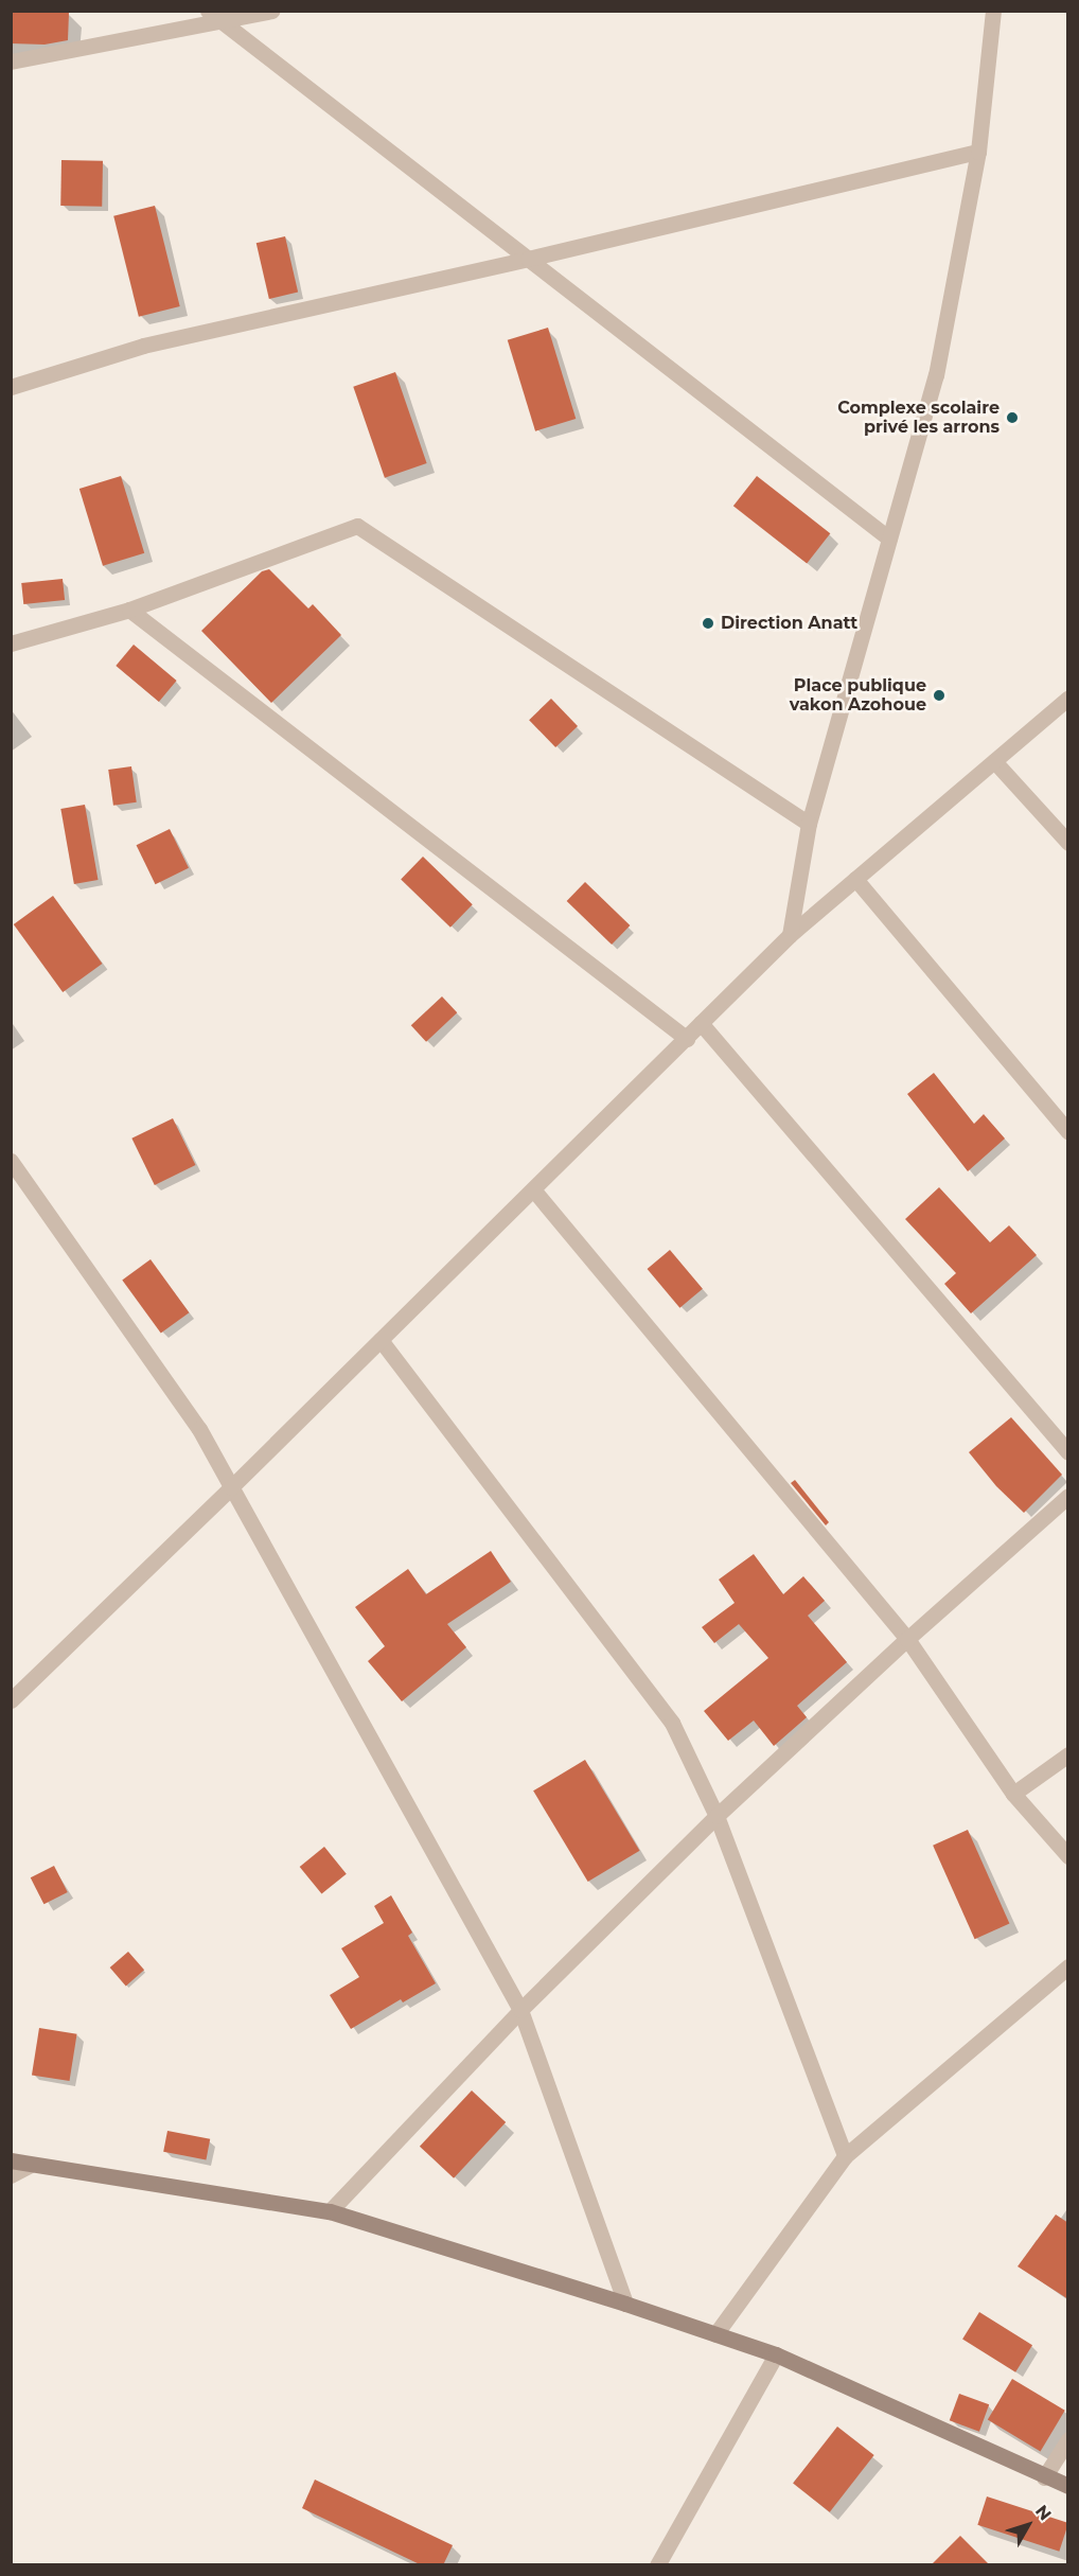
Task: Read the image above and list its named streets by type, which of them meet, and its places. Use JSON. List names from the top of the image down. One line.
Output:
{"places":["Complexe scolaire privé les arrons","Direction Anatt","Place publique vakon Azohoue"],"north":"top right"}
